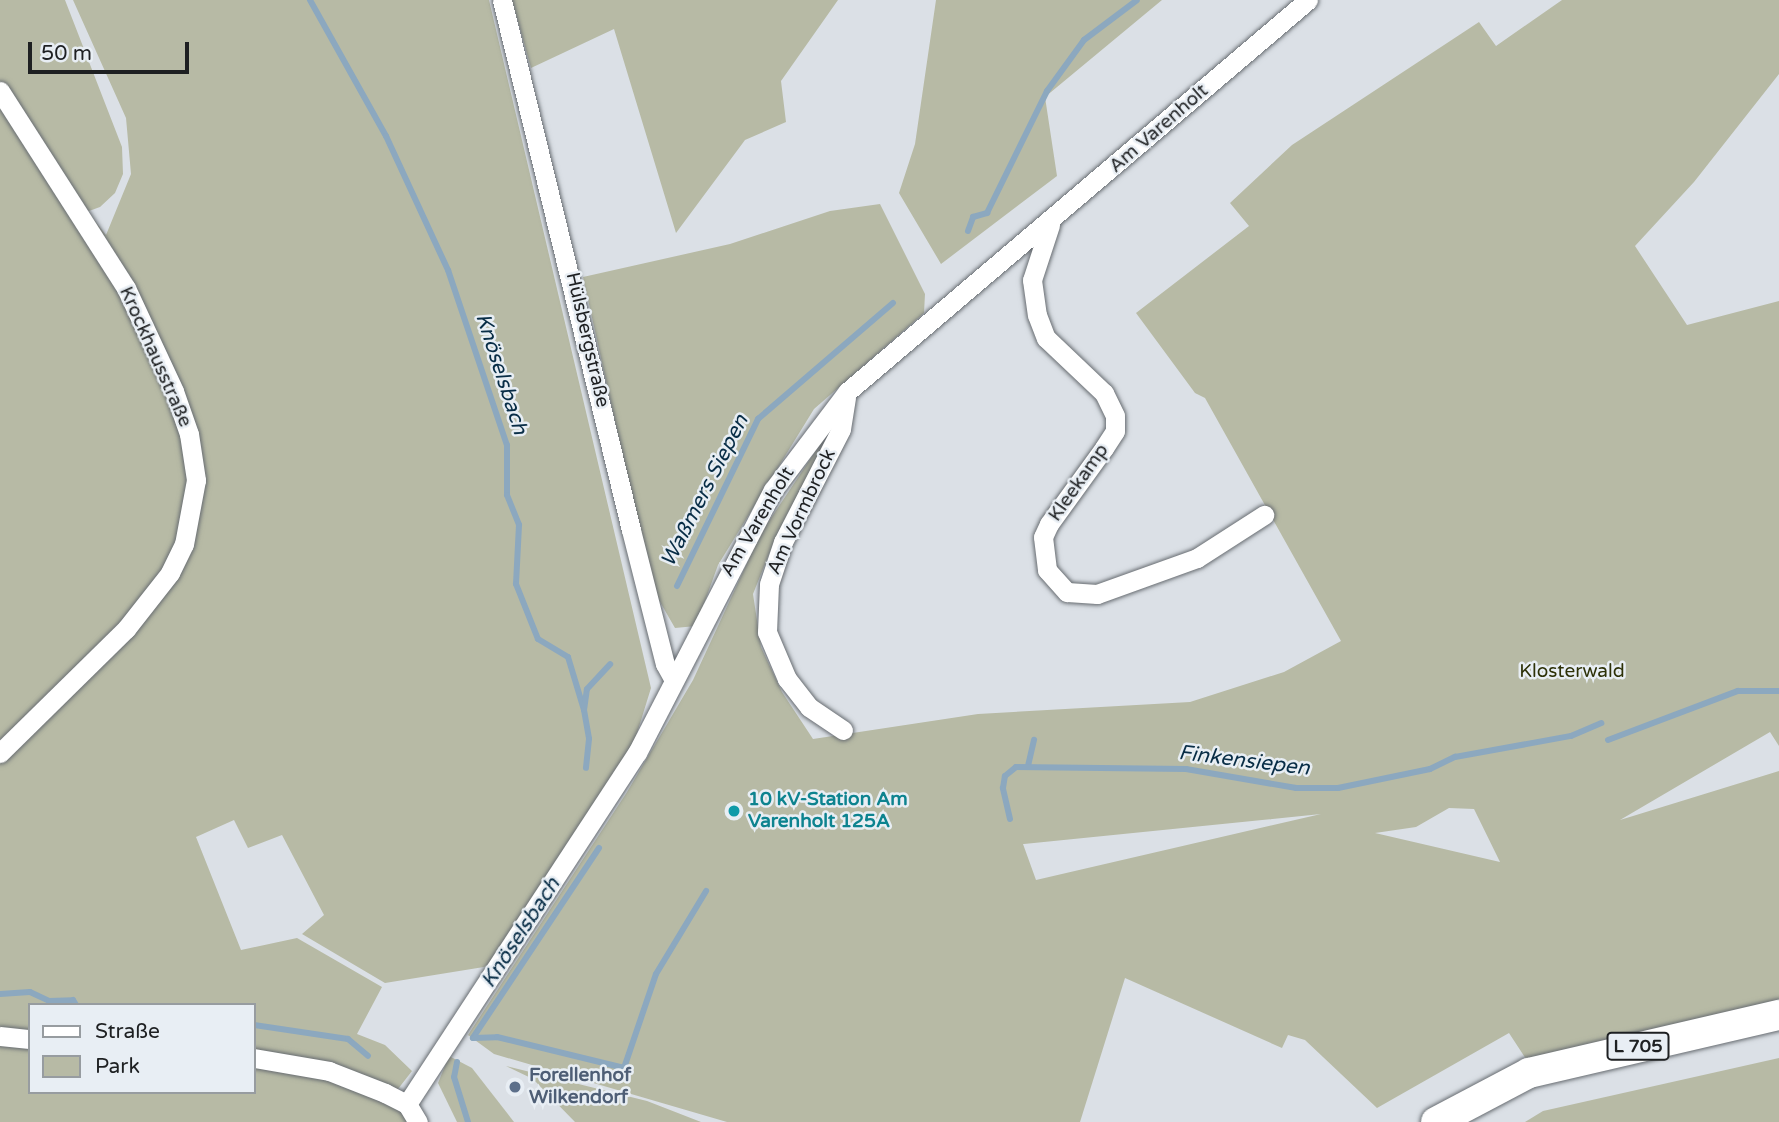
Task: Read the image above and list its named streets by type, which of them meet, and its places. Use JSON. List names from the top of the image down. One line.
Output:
{"streets":{"main road":["L 705"],"street":["Am Varenholt","Hülsbergstraße","Krockhausstraße","Kleekamp","Am Vormbrock"]},"crossings":[["Am Varenholt","Hülsbergstraße"],["Am Varenholt","Kleekamp"],["Am Varenholt","Am Vormbrock"]],"water":["Knöselsbach","Waßmers Siepen","Finkensiepen"],"parks":["Klosterwald"],"places":["10 kV-Station Am Varenholt 125A","Forellenhof Wilkendorf"],"legend":["Straße","Park"],"scale_bar":"50 m"}
